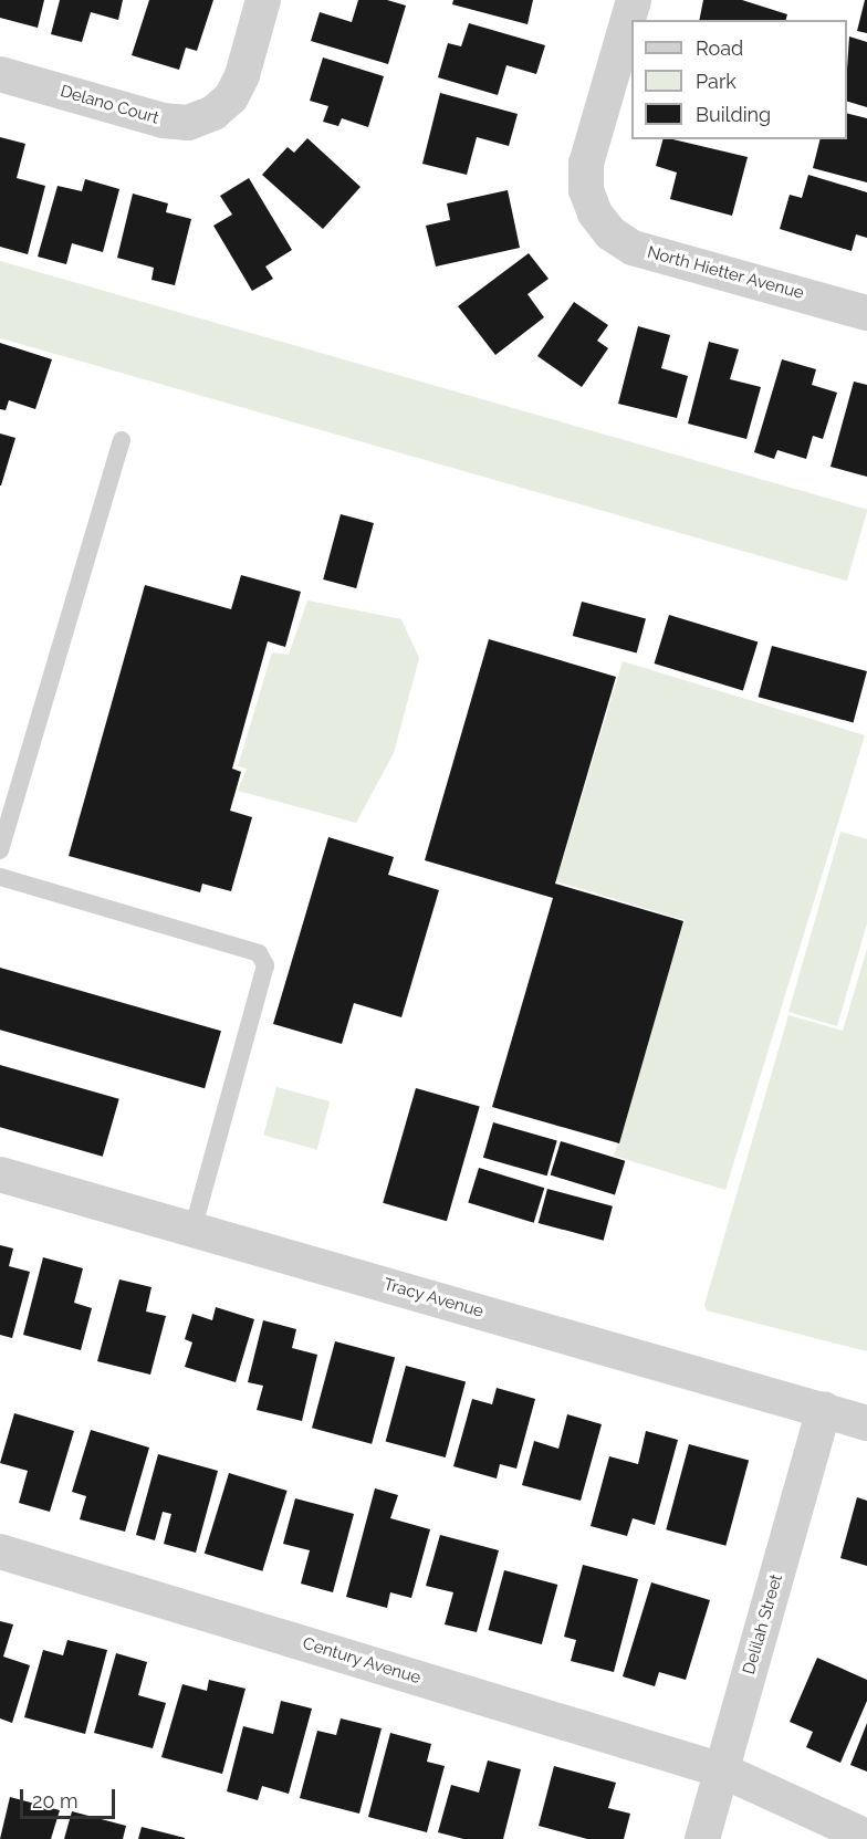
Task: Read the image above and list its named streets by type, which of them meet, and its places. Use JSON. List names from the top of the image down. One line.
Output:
{"streets":{"street":["Delano Court","North Hietter Avenue","Tracy Avenue","Delilah Street","Century Avenue"]},"crossings":[["Tracy Avenue","Delilah Street"],["Delilah Street","Century Avenue"]],"legend":["Road","Park","Building"],"scale_bar":"20 m"}
